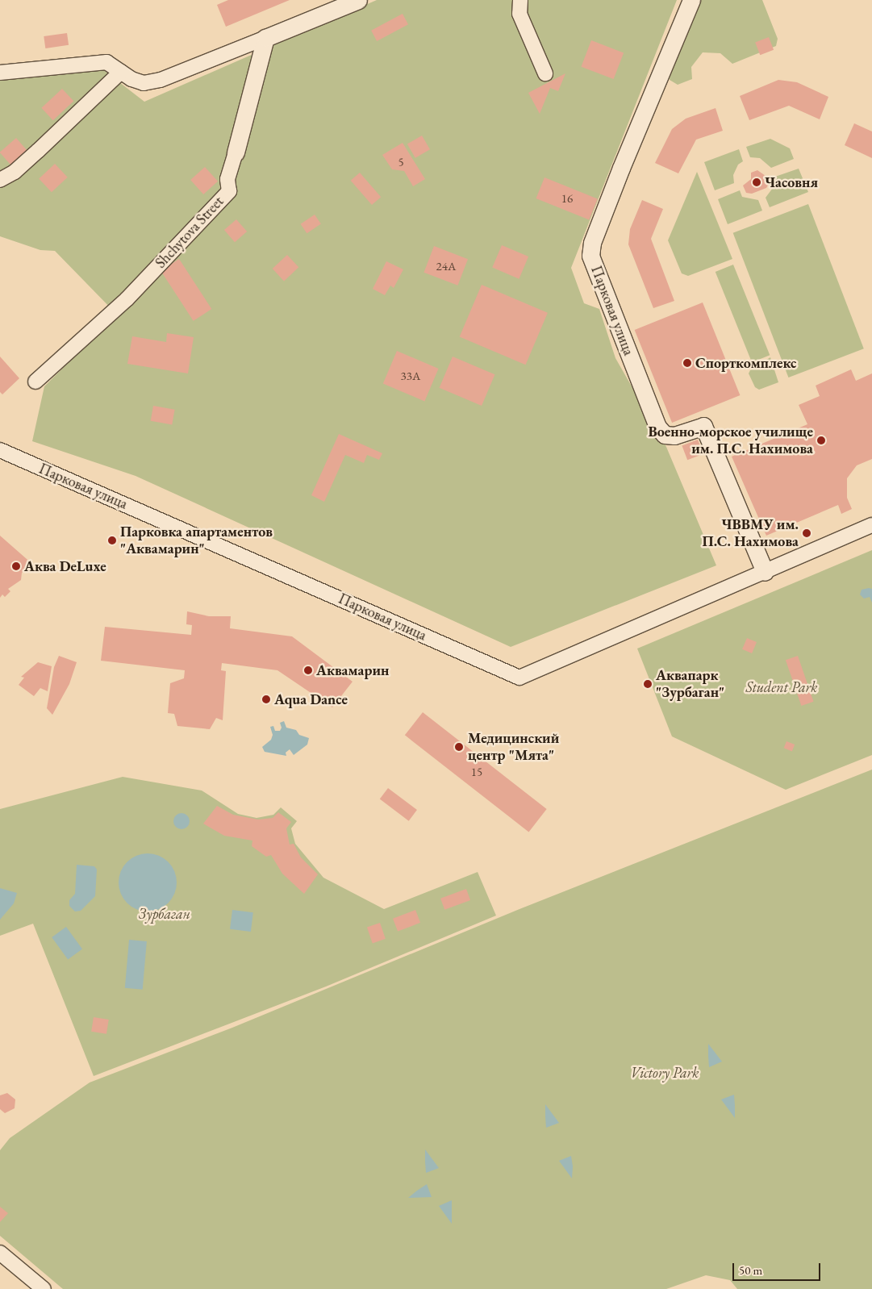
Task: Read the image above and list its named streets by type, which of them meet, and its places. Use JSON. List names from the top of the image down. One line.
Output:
{"streets":{"street":["Shchytova Street","Парковая улица"]},"parks":["Student Park","Зурбаган","Victory Park"],"places":["Часовня","Спорткомплекс","Военно-морское училище им. П.С. Нахимова","ЧВВМУ им. П.С. Нахимова","Парковка апартаментов \"Аквамарин\"","Аква DeLuxe","Аквамарин","Аквапарк \"Зурбаган\"","Aqua Dance","Медицинский центр \"Мята\""],"house_numbers":["5","16","24А","33А","15"],"scale_bar":"50 m"}
